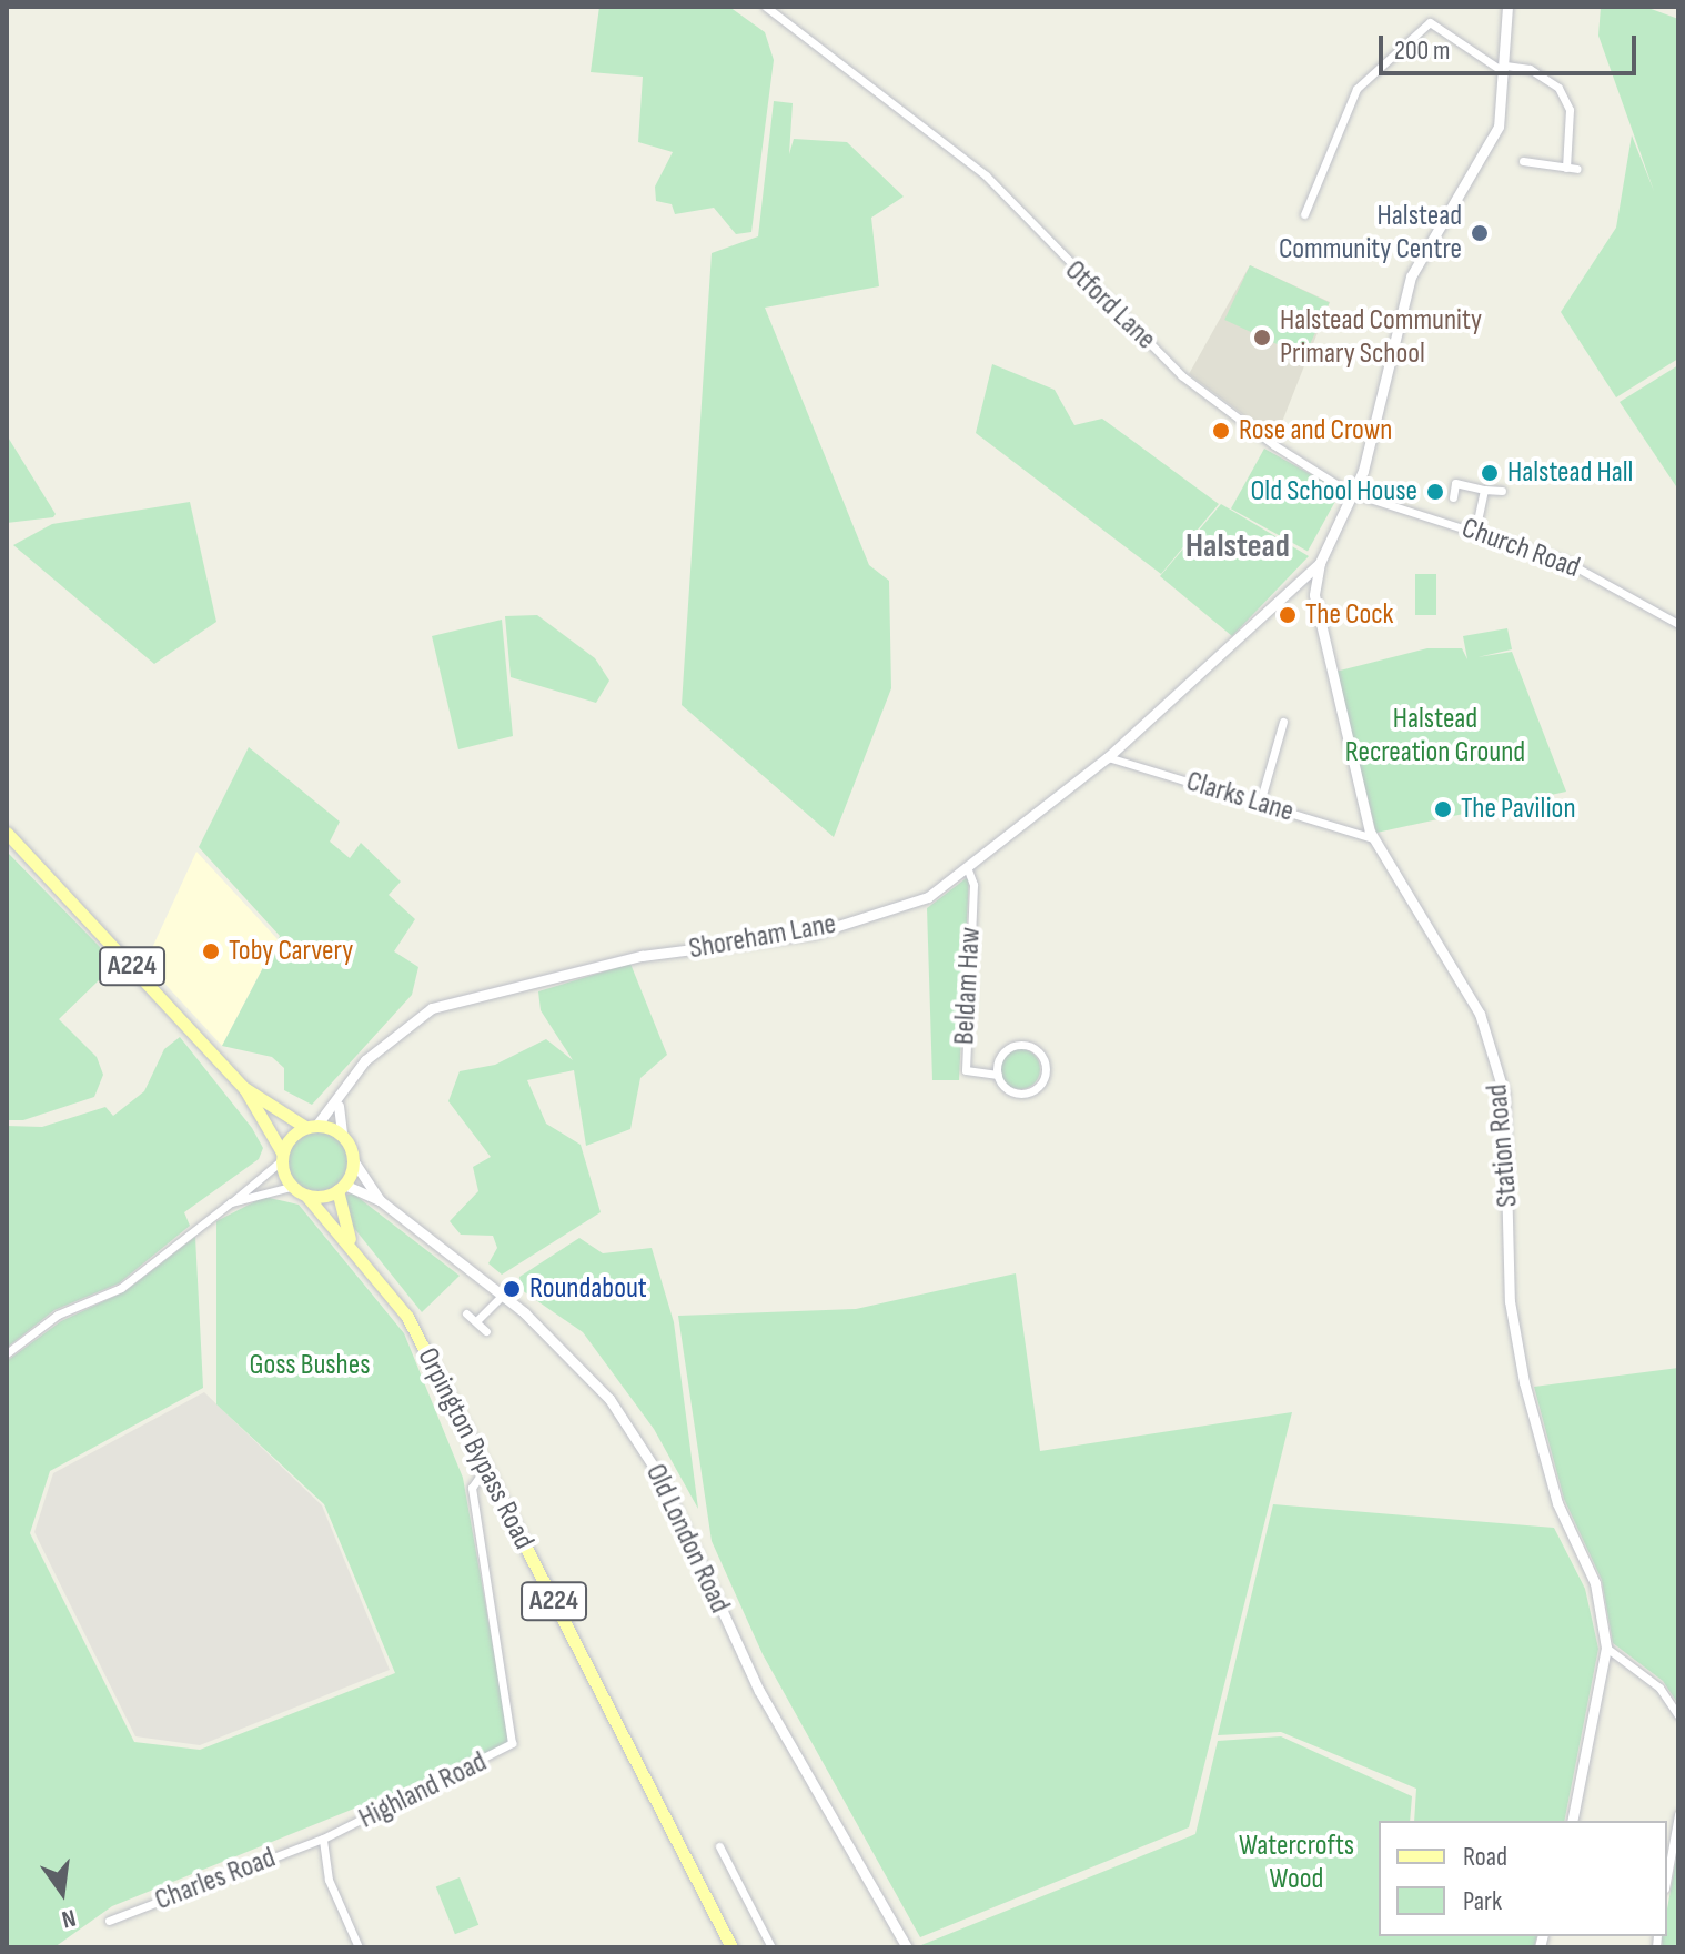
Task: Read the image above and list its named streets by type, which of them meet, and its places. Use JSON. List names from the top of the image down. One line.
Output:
{"streets":{"main road":["A224","Orpington Bypass Road"],"street":["Otford Lane","Church Road","Clarks Lane","Shoreham Lane","Beldam Haw","Station Road","Old London Road","Highland Road","Charles Road"]},"crossings":[["Otford Lane","Church Road"],["Clarks Lane","Shoreham Lane"],["Clarks Lane","Station Road"],["Shoreham Lane","A224"],["Shoreham Lane","Beldam Haw"],["Shoreham Lane","Station Road"],["Shoreham Lane","Orpington Bypass Road"],["Shoreham Lane","Old London Road"],["A224","Orpington Bypass Road"],["A224","Old London Road"],["Orpington Bypass Road","Old London Road"],["Orpington Bypass Road","Highland Road"],["Highland Road","Charles Road"]],"districts":["Halstead"],"parks":["Halstead Recreation Ground","Goss Bushes","Watercrofts Wood"],"places":["Halstead Community Centre","Halstead Community Primary School","Rose and Crown","Halstead Hall","Old School House","The Cock","The Pavilion","Toby Carvery","Roundabout"],"legend":["Road","Park"],"scale_bar":"200 m","north":"bottom"}
